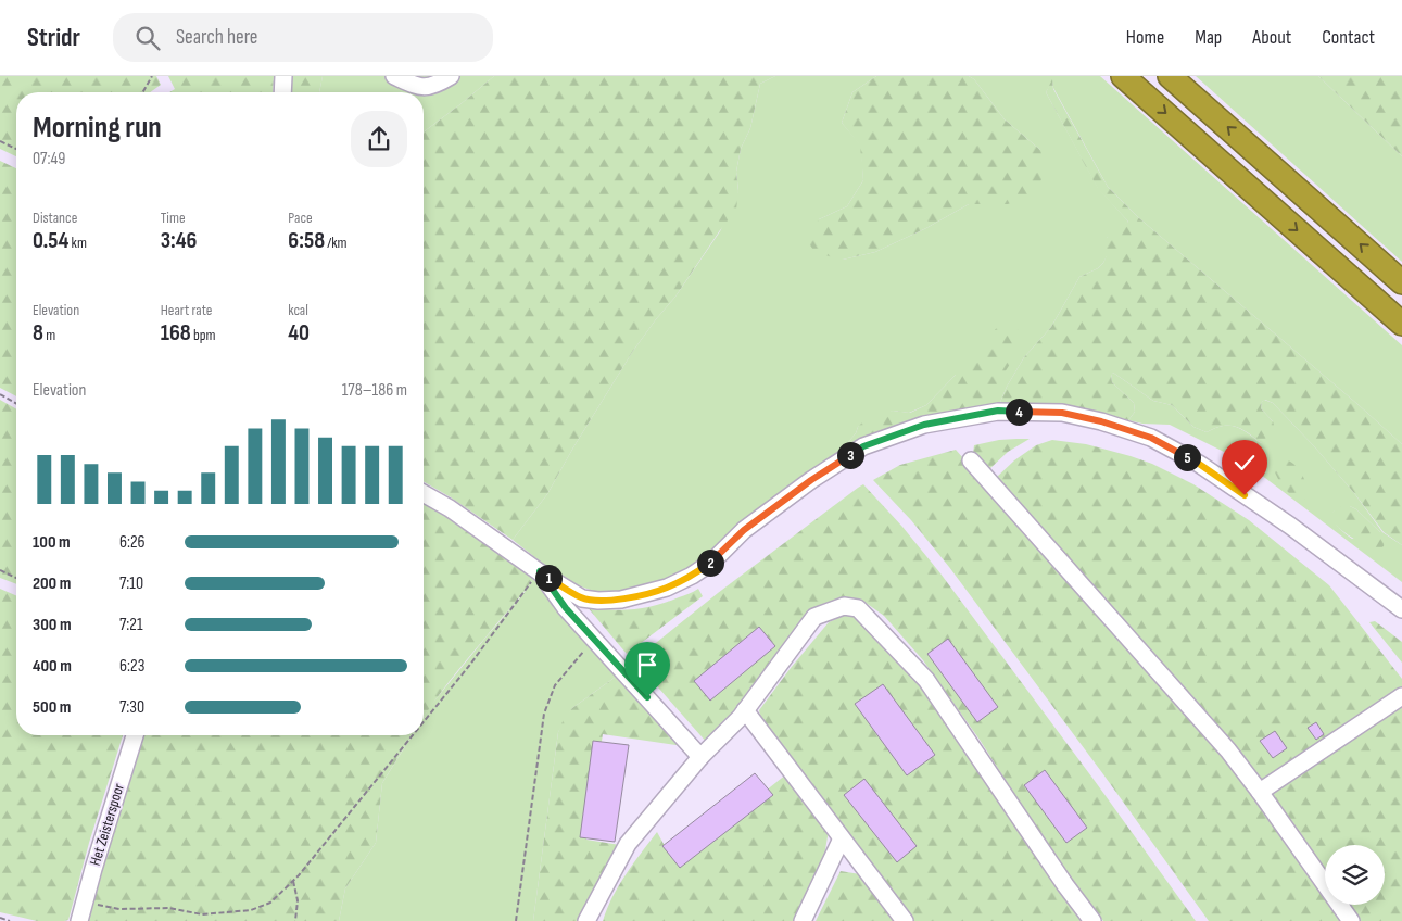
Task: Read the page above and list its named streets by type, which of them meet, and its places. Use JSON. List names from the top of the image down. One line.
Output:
{"streets":{"street":["Het Zeisterspoor"]},"page":{"header":"Stridr","search":"Search here","nav":["Home","Map","About","Contact"],"heading":["Morning run","07:49"],"stats":[["Distance","0.54 km"],["Time","3:46"],["Pace","6:58 /km"],["Elevation","8 m"],["Heart rate","168 bpm"],["kcal","40"]],"chart":["Elevation","178–186 m"],"pins":["4","3","5","2","1"],"list":[{"name":"100 m","note":"6:26"},{"name":"200 m","note":"7:10"},{"name":"300 m","note":"7:21"},{"name":"400 m","note":"6:23"},{"name":"500 m","note":"7:30"}]}}
